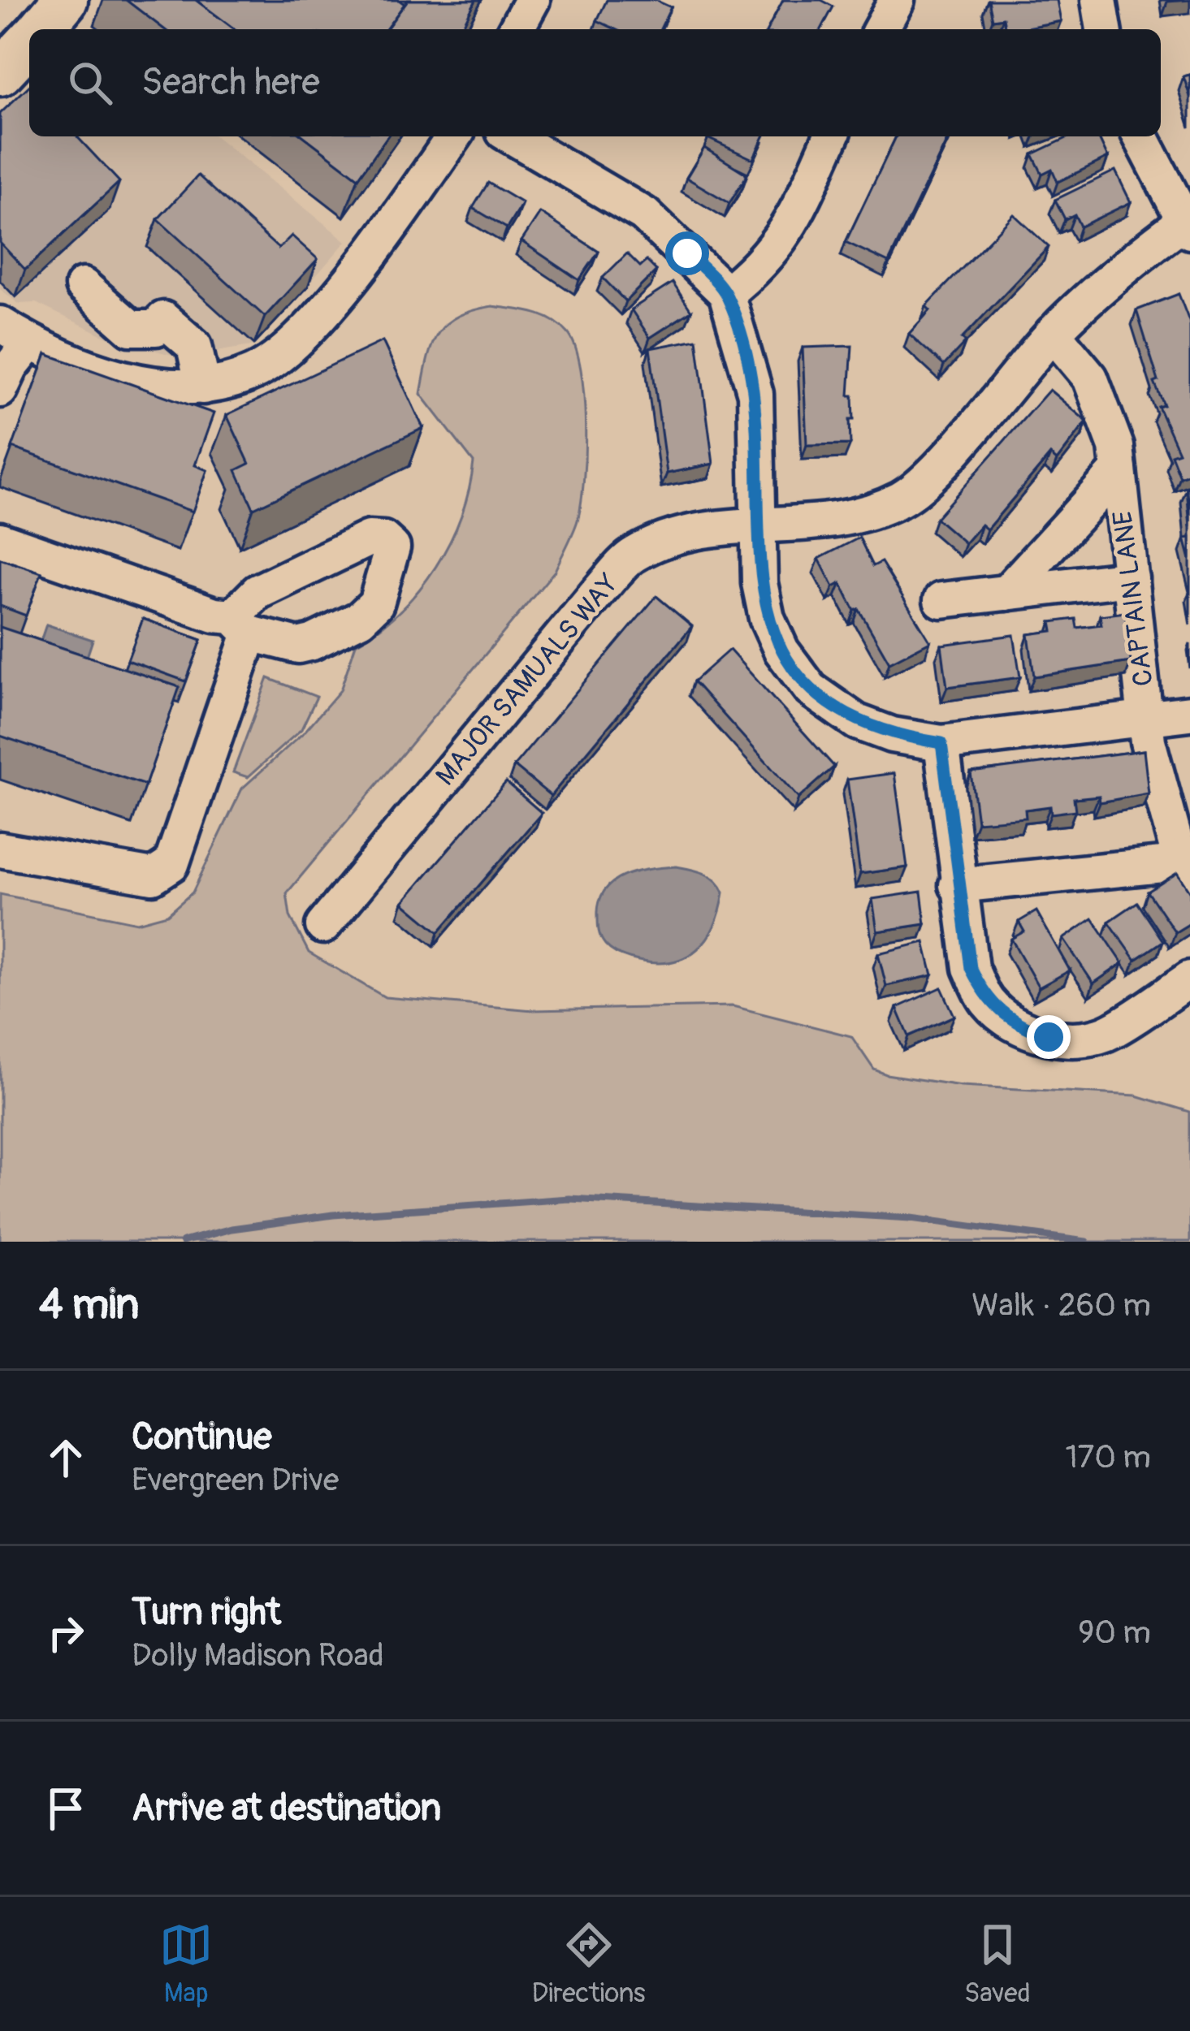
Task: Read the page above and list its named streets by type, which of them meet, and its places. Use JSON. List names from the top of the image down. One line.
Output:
{"streets":{"street":["CAPTAIN LANE","MAJOR SAMUALS WAY"]},"crossings":[["CAPTAIN LANE","MAJOR SAMUALS WAY"]],"page":{"search":"Search here","heading":["4 min","Walk · 260 m"],"list":[["Continue","Evergreen Drive","170 m"],["Turn right","Dolly Madison Road","90 m"],"Arrive at destination"],"nav":["Map","Directions","Saved"]}}
